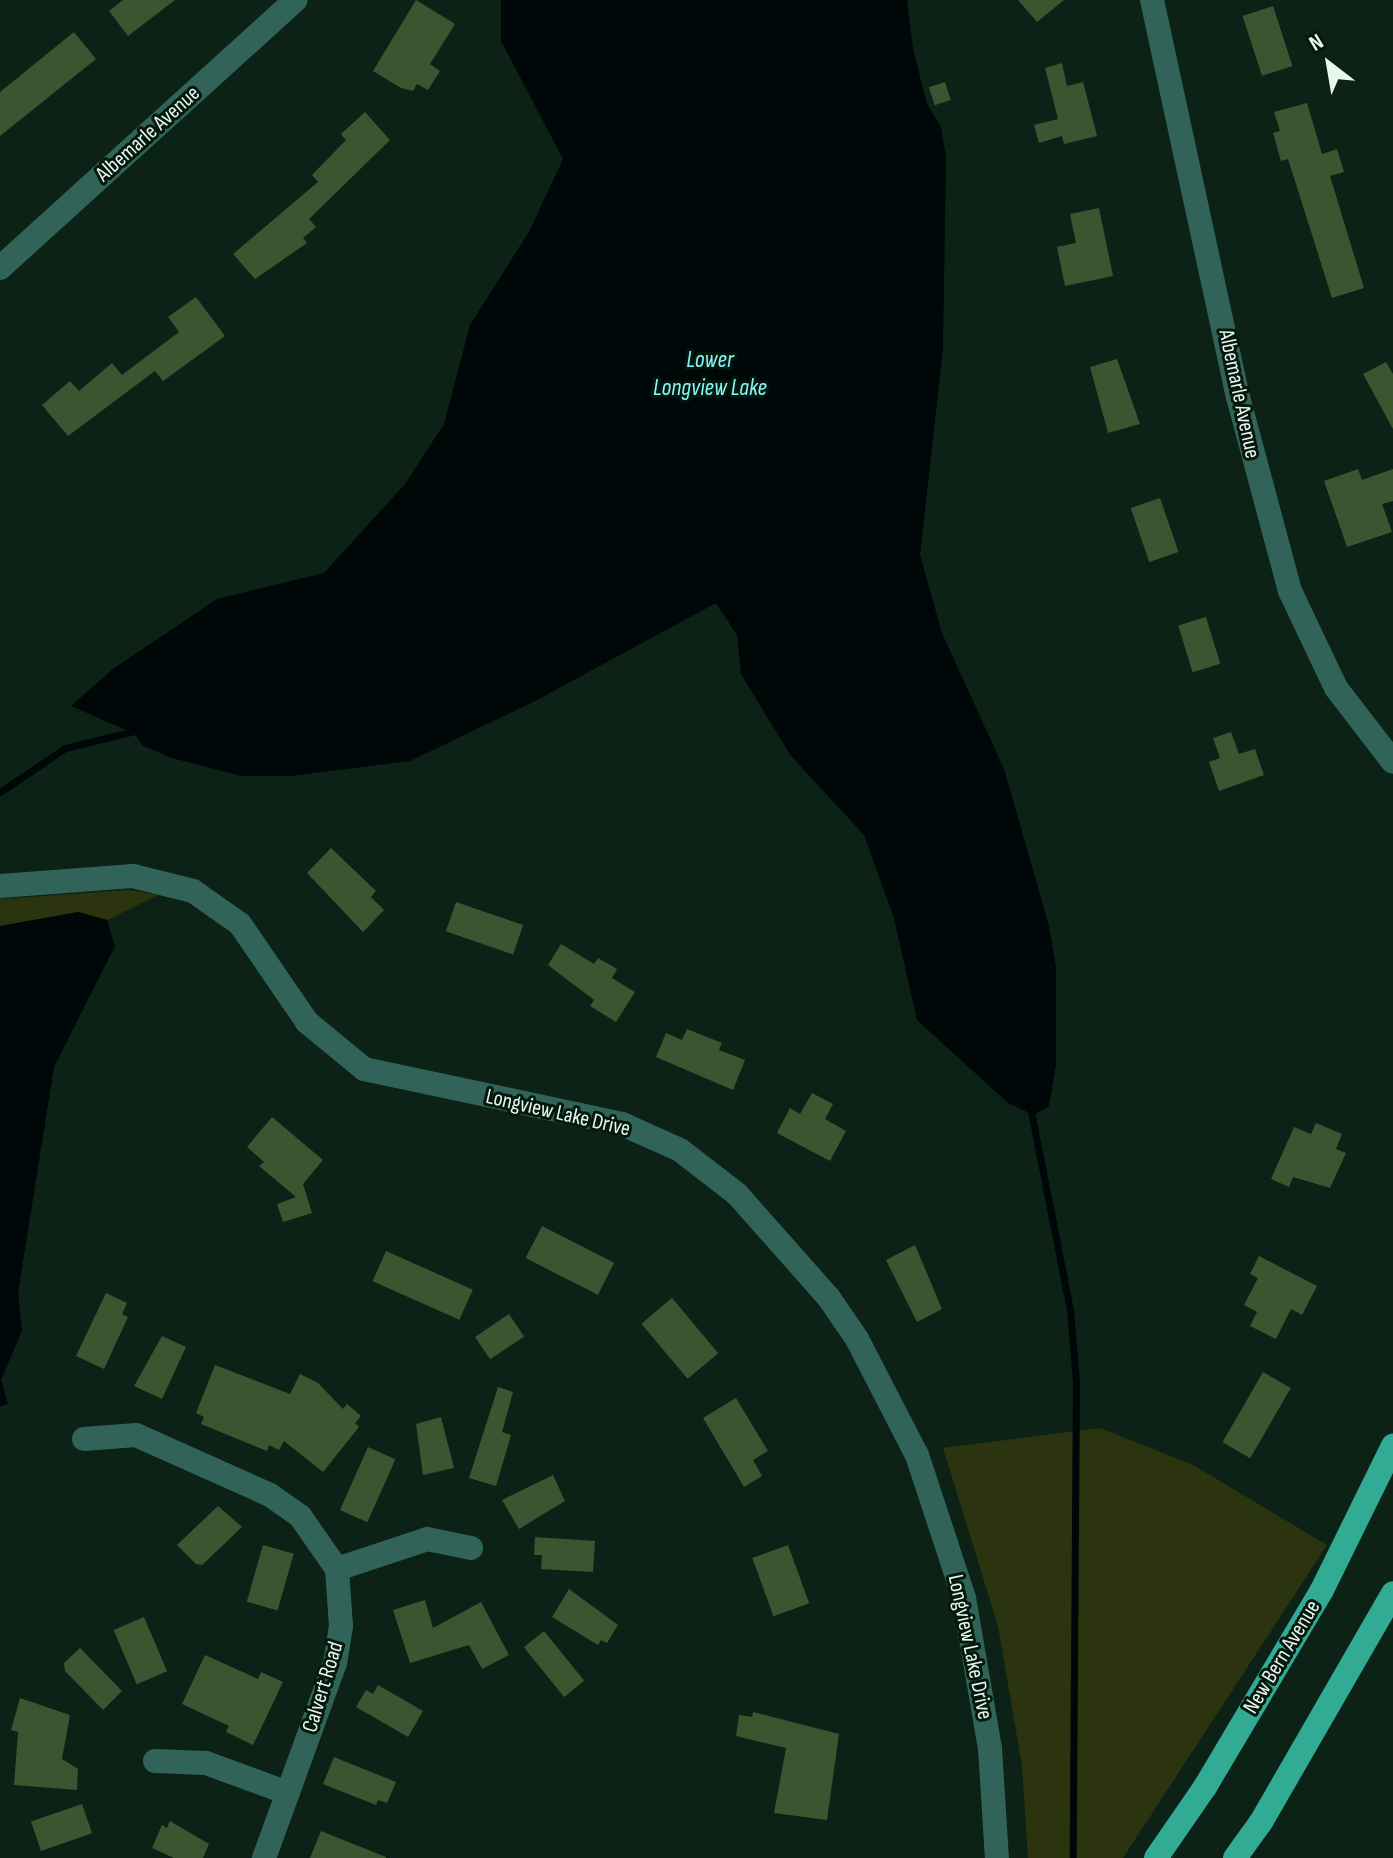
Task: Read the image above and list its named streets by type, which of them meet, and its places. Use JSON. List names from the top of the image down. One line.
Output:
{"streets":{"main road":["New Bern Avenue"],"street":["Albemarle Avenue","Longview Lake Drive","Calvert Road"]},"water":["Lower Longview Lake"],"north":"top left"}
